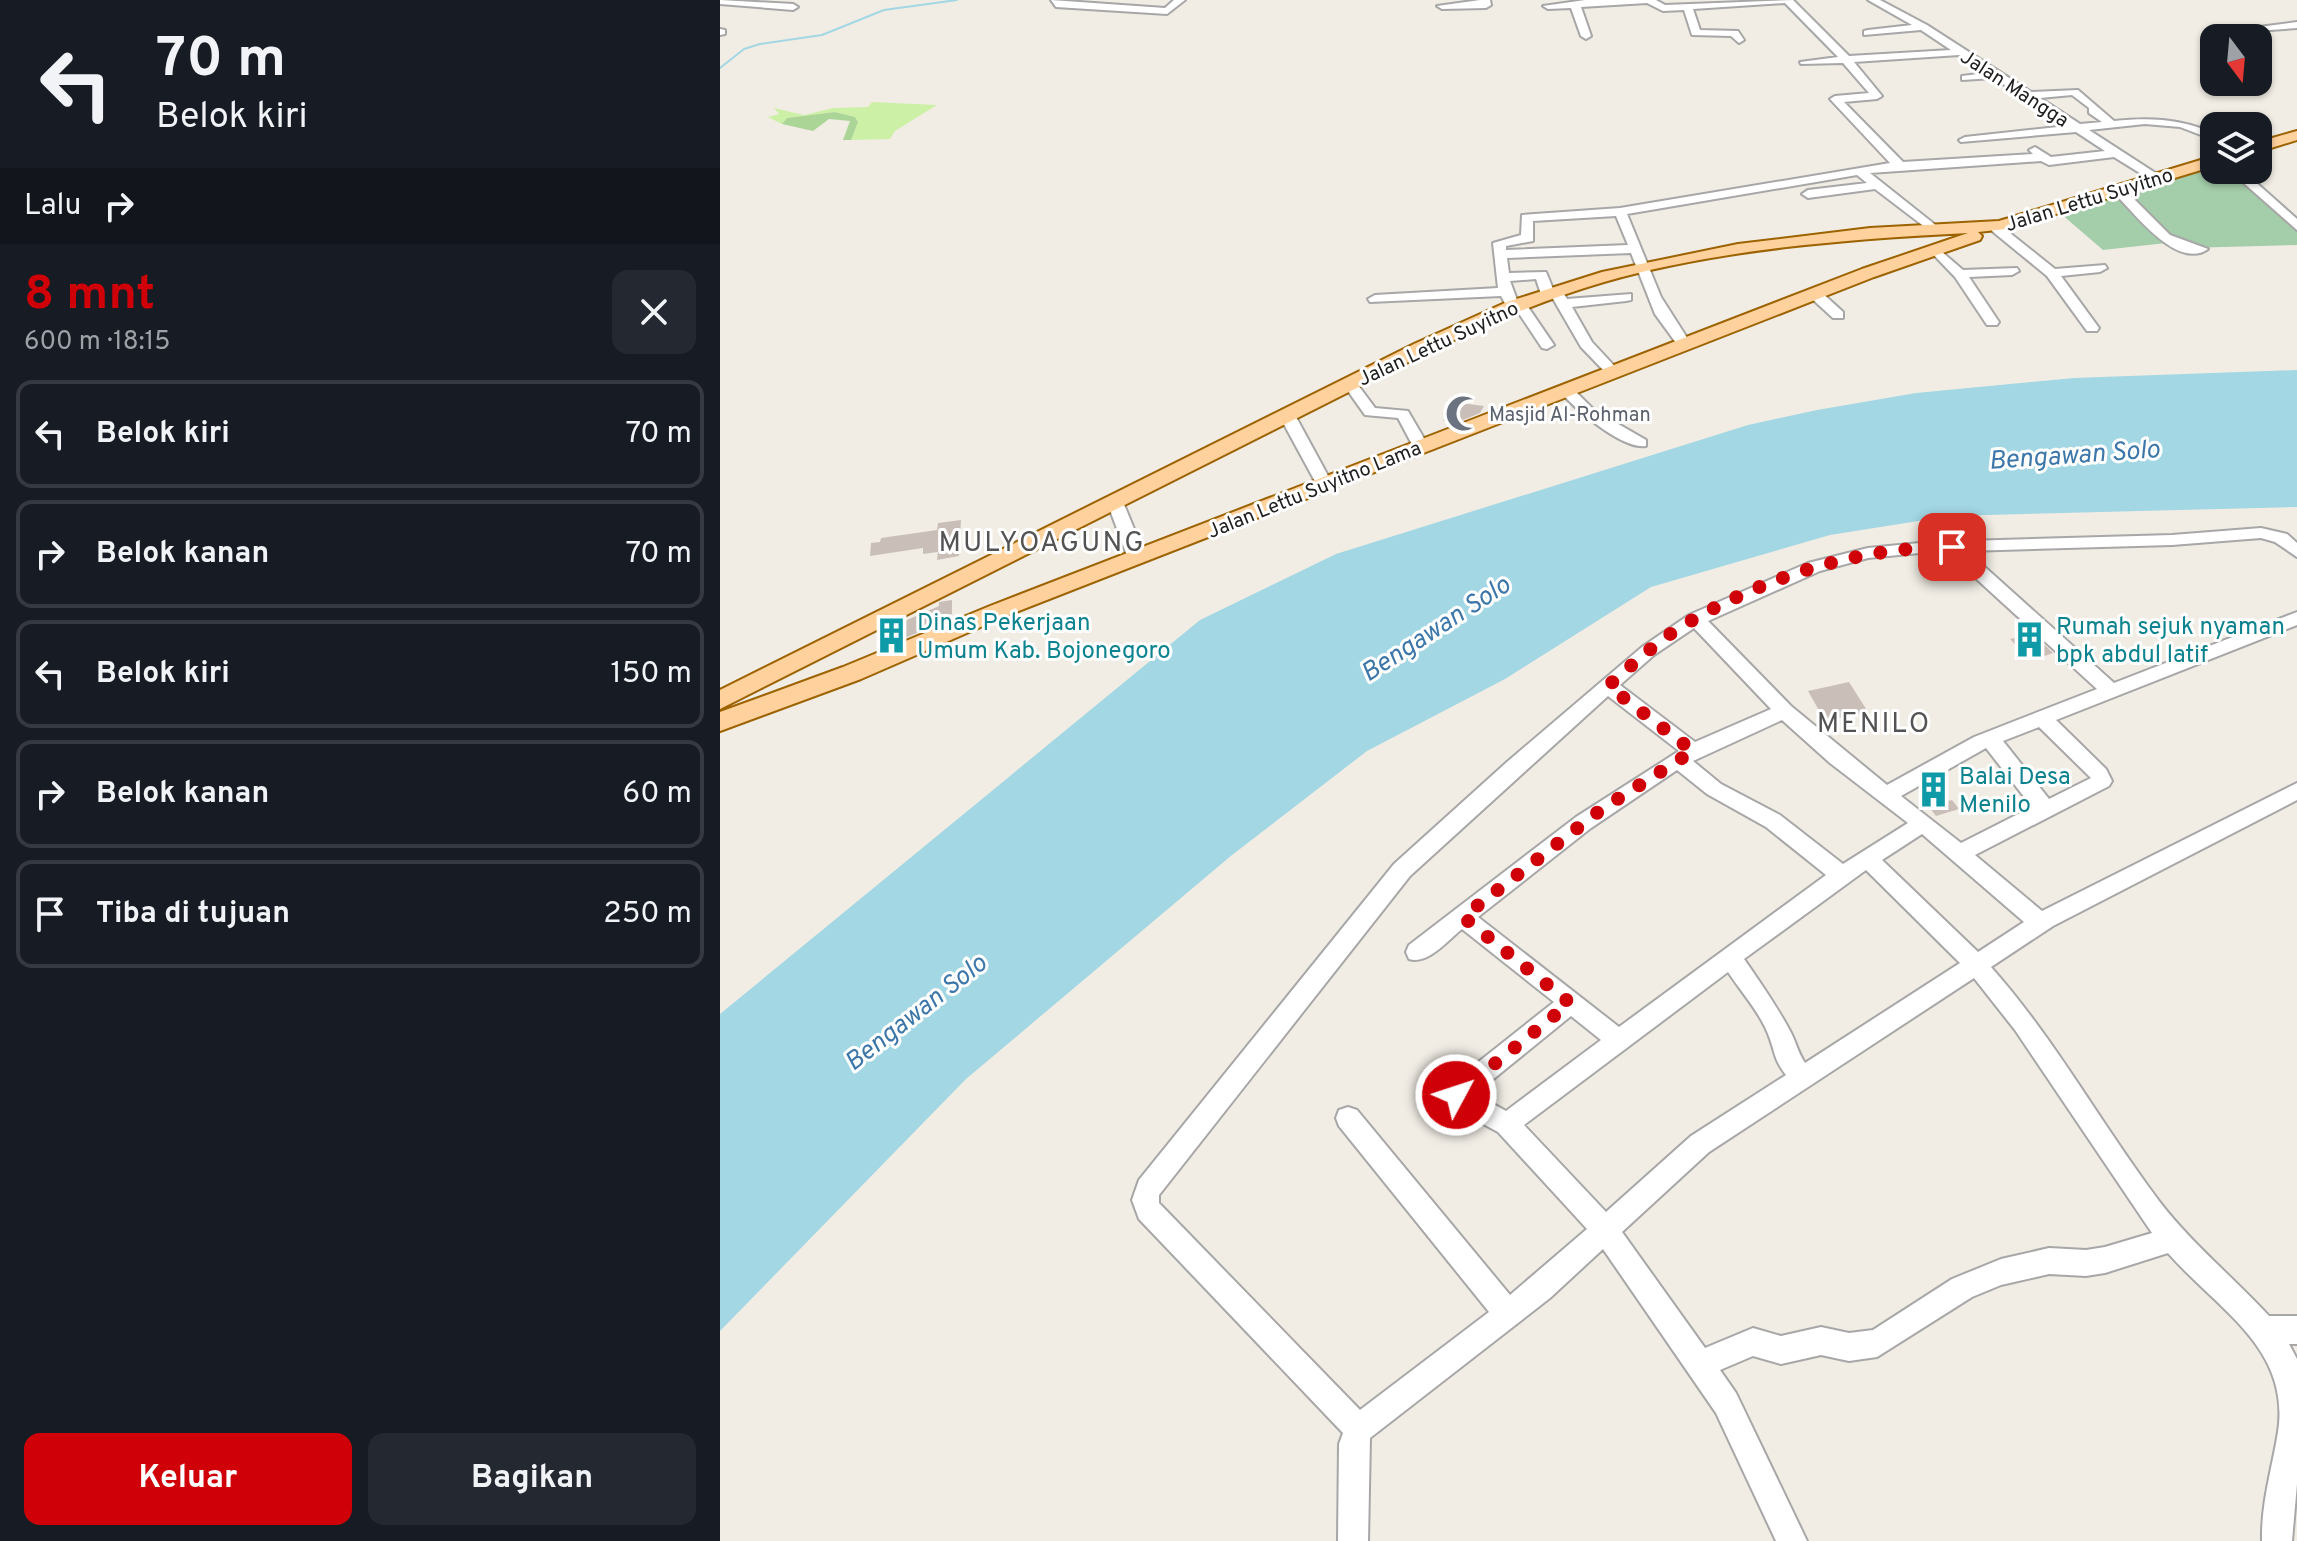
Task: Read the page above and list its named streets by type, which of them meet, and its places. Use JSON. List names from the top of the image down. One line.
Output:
{"streets":{"main road":["Jalan Lettu Suyitno","Jalan Lettu Suyitno Lama"],"street":["Jalan Mangga"]},"crossings":[["Jalan Mangga","Jalan Lettu Suyitno"],["Jalan Lettu Suyitno","Jalan Lettu Suyitno Lama"]],"districts":["MULYOAGUNG","MENILO"],"water":["Bengawan Solo"],"places":{"mosque":["Masjid Al-Rohman"],"building":["Dinas Pekerjaan Umum Kab. Bojonegoro","Rumah sejuk nyaman bpk abdul latif","Balai Desa Menilo"]},"north":"bottom","page":{"turn":["70 m","Belok kiri"],"then":"Lalu","heading":["8 mnt","600 m · 18:15"],"list":[{"name":"Belok kiri","value":"70 m"},{"name":"Belok kanan","value":"70 m"},{"name":"Belok kiri","value":"150 m"},{"name":"Belok kanan","value":"60 m"},{"name":"Tiba di tujuan","value":"250 m"}],"buttons":["Keluar","Bagikan"]}}
